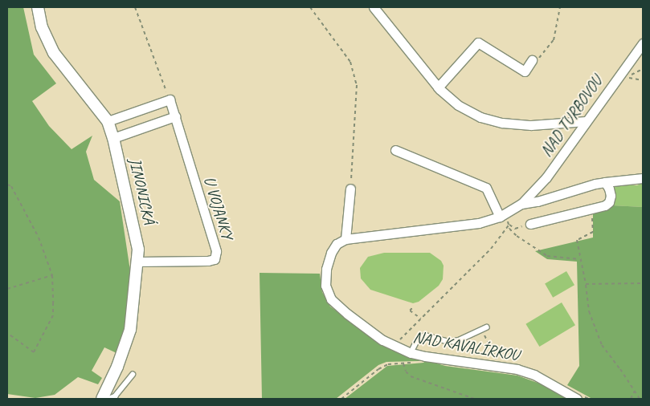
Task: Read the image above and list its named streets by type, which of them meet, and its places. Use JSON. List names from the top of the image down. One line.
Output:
{"streets":{"street":["NAD TURBOVOU","JINONICKÁ","U VOJANKY","NAD KAVALÍRKOU"]},"crossings":[["NAD TURBOVOU","NAD KAVALÍRKOU"],["JINONICKÁ","U VOJANKY"]]}
